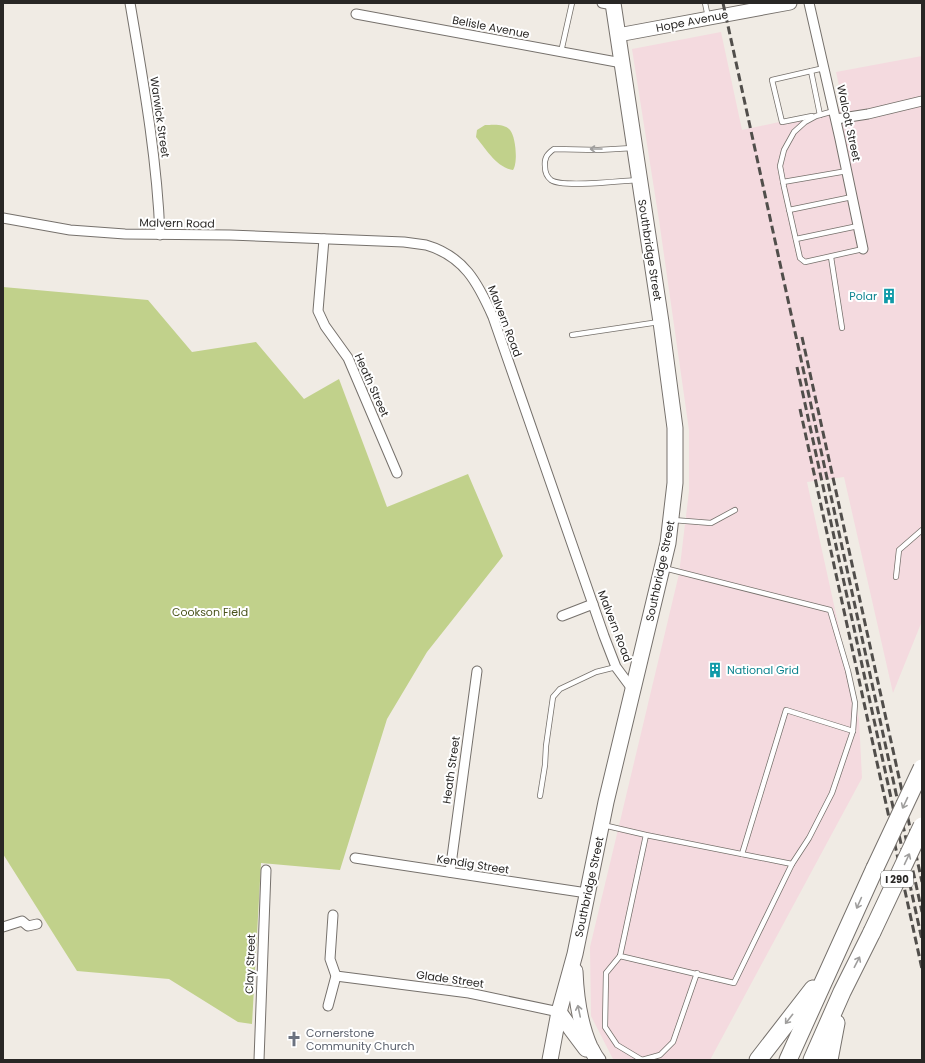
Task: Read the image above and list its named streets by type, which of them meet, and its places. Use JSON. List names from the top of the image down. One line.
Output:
{"streets":{"highway":["I 290"],"main road":["Hope Avenue","Southbridge Street"],"street":["Belisle Avenue","Warwick Street","Walcott Street","Malvern Road","Heath Street","Kendig Street","Clay Street","Glade Street"]},"crossings":[["Hope Avenue","Southbridge Street"],["Belisle Avenue","Southbridge Street"],["Warwick Street","Malvern Road"],["Malvern Road","Southbridge Street"],["Malvern Road","Heath Street"],["Southbridge Street","Kendig Street"],["Southbridge Street","Glade Street"],["Heath Street","Kendig Street"]],"parks":["Cookson Field"],"places":{"building":["Polar","National Grid"],"church":["Cornerstone Community Church"]}}
